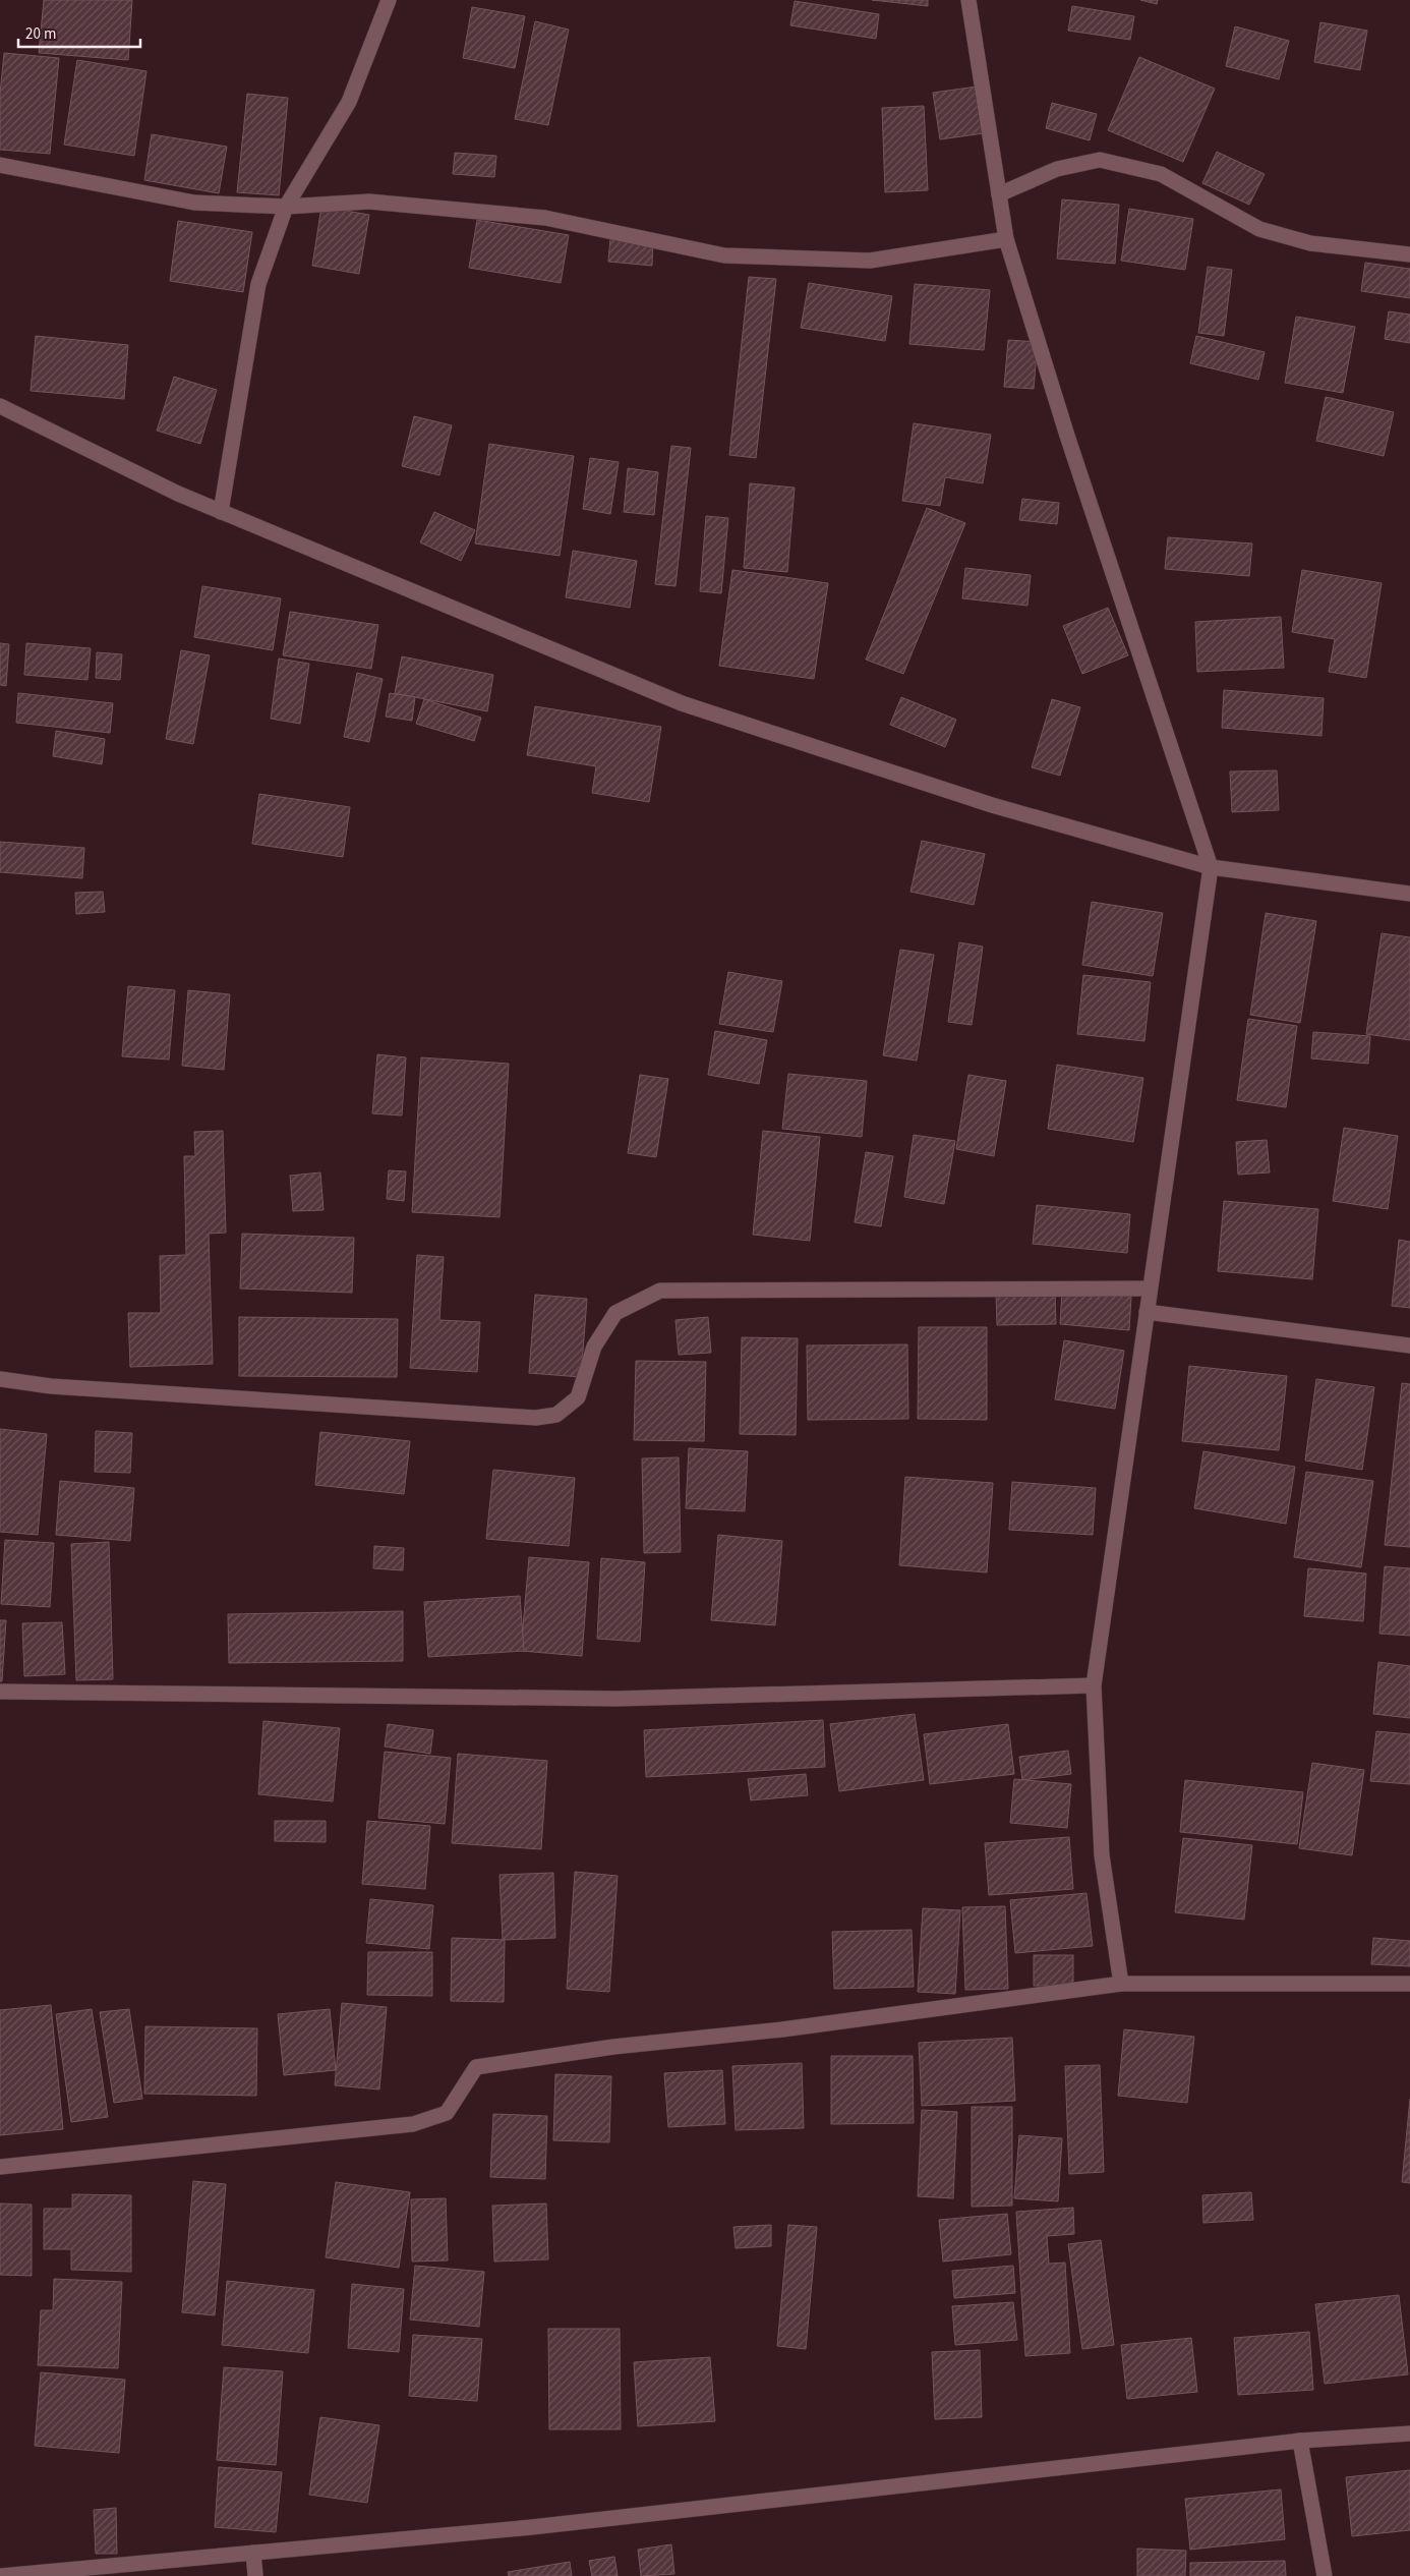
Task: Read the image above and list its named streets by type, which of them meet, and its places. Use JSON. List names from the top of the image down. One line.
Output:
{"scale_bar":"20 m"}
